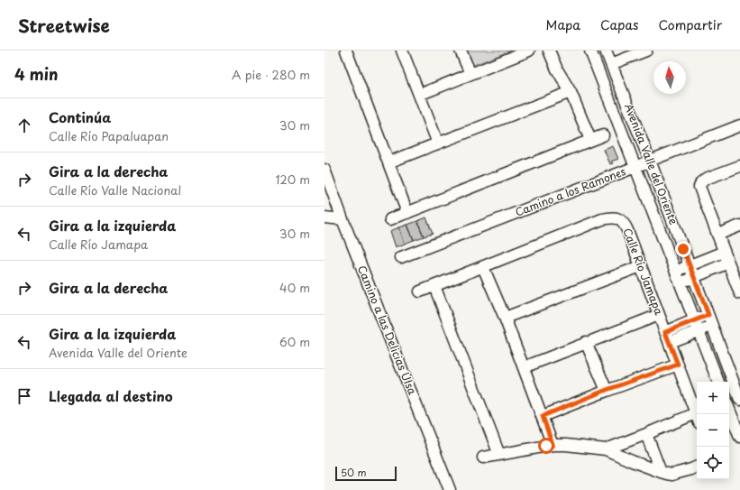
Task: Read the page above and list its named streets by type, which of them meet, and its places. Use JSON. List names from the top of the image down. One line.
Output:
{"streets":{"street":["Avenida Valle del Oriente","Camino a los Ramones","Calle Río Jamapa","Camino a las Delicias Ulsa"]},"crossings":[["Avenida Valle del Oriente","Camino a los Ramones"]],"scale_bar":"50 m","north":"top","page":{"header":"Streetwise","nav":["Mapa","Capas","Compartir"],"heading":["4 min","A pie · 280 m"],"list":[["Continúa","Calle Río Papaluapan","30 m"],["Gira a la derecha","Calle Río Valle Nacional","120 m"],["Gira a la izquierda","Calle Río Jamapa","30 m"],["Gira a la derecha","40 m"],["Gira a la izquierda","Avenida Valle del Oriente","60 m"],"Llegada al destino"],"map_buttons":["+","−"],"scale":"50 m"}}
